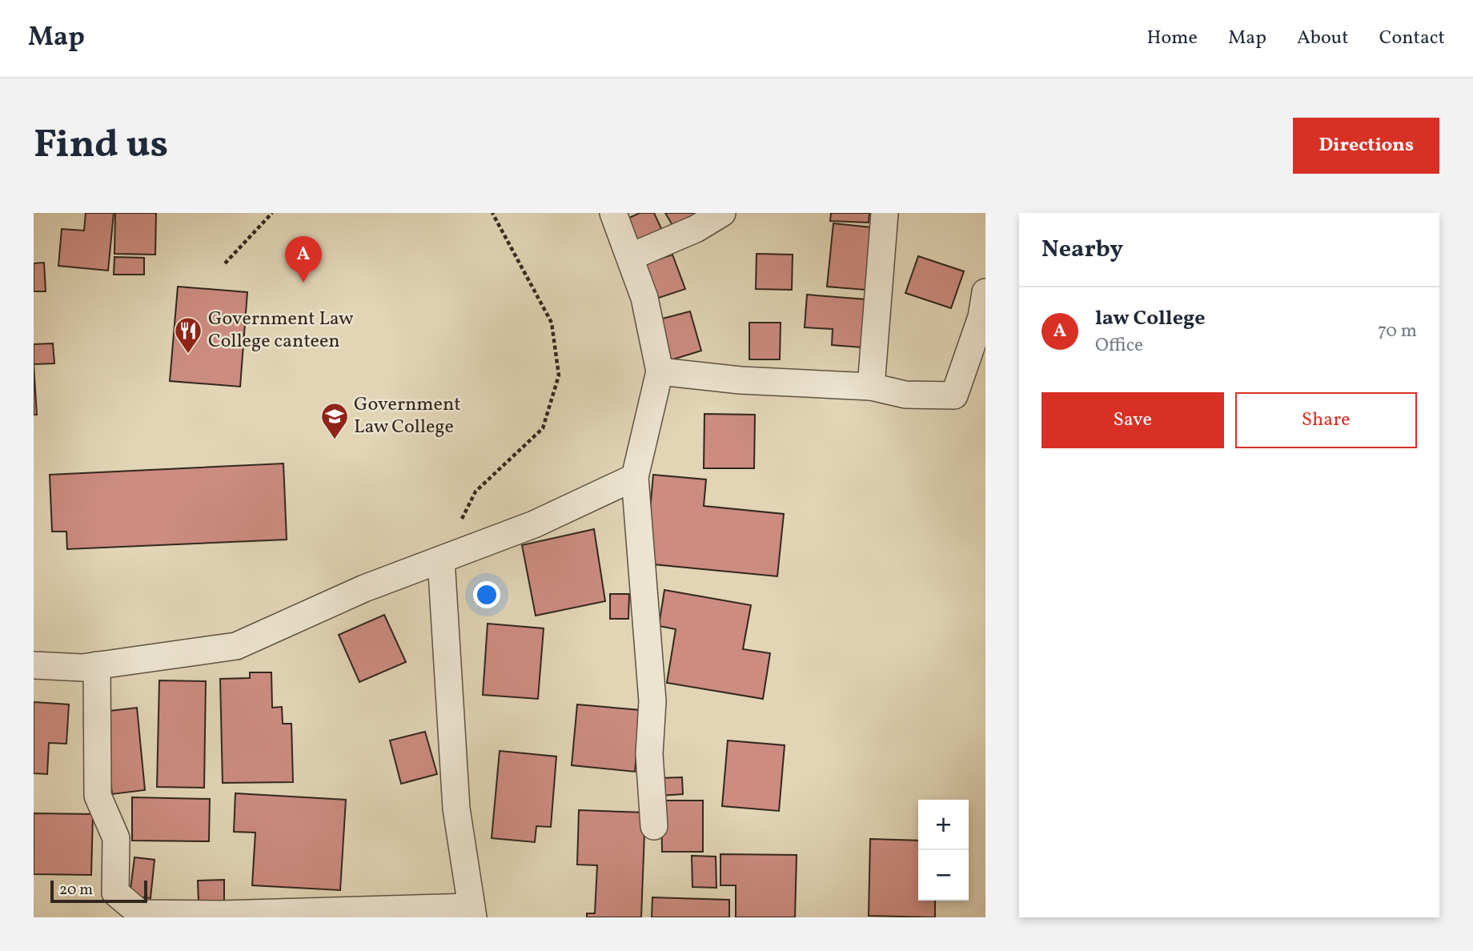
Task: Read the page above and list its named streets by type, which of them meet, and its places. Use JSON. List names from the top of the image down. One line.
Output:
{"places":{"restaurant":["Government Law College canteen"],"school or university":["Government Law College"]},"scale_bar":"20 m","page":{"header":"Map","nav":["Home","Map","About","Contact"],"buttons":["Directions",["Save","Share"]],"title":"Find us","heading":"Nearby","pins":"A","list":[{"mark":"A","name":"law College","note":"Office","value":"70 m"}],"map_buttons":["+","−"],"scale":"20 m"}}
